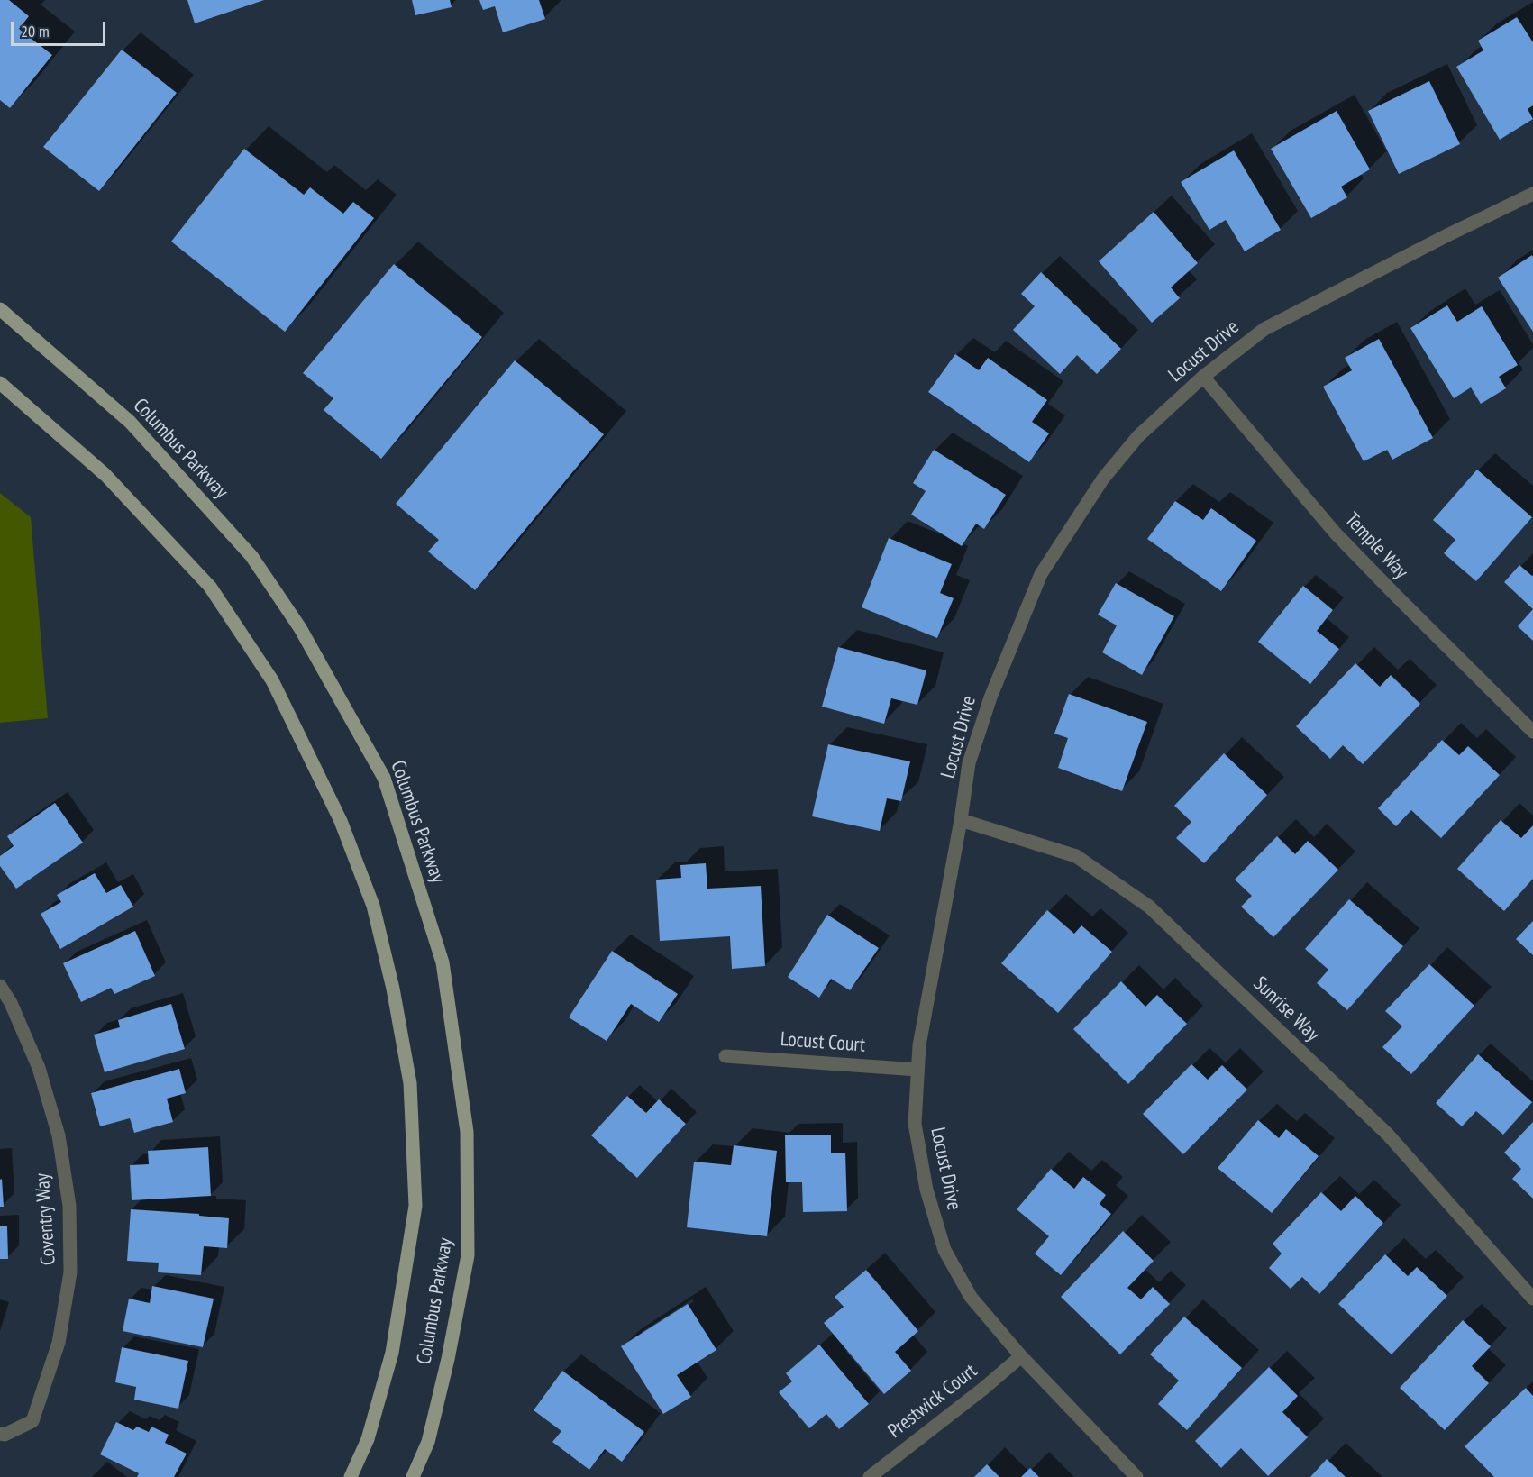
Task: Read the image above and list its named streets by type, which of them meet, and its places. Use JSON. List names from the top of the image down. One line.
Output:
{"streets":{"main road":["Columbus Parkway"],"street":["Locust Drive","Temple Way","Sunrise Way","Locust Court","Coventry Way","Prestwick Court"]},"crossings":[["Locust Drive","Temple Way"],["Locust Drive","Sunrise Way"],["Locust Drive","Locust Court"],["Locust Drive","Prestwick Court"]],"scale_bar":"20 m"}
